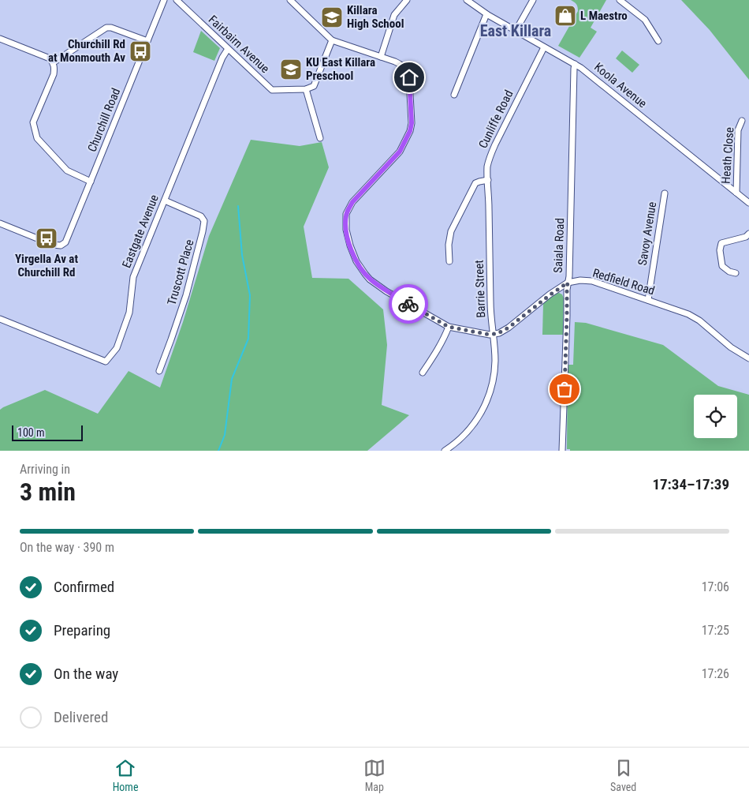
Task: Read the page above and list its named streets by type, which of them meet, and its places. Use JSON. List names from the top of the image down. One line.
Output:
{"streets":{"street":["Fairbairn Avenue","Koola Avenue","Cunliffe Road","Churchill Road","Heath Close","Eastgate Avenue","Savoy Avenue","Saiala Road","Truscott Place","Redfield Road","Barrie Street"]},"crossings":[["Fairbairn Avenue","Eastgate Avenue"],["Koola Avenue","Cunliffe Road"],["Koola Avenue","Heath Close"],["Koola Avenue","Saiala Road"],["Cunliffe Road","Barrie Street"],["Eastgate Avenue","Truscott Place"],["Savoy Avenue","Redfield Road"],["Saiala Road","Redfield Road"]],"districts":["East Killara"],"places":{"shop":["L Maestro"],"school or university":["Killara High School","KU East Killara Preschool"],"bus stop":["Churchill Rd at Monmouth Av","Yirgella Av at Churchill Rd"]},"scale_bar":"100 m","page":{"scale":"100 m","heading":["3 min","Arriving in","17:34–17:39"],"bar":"On the way · 390 m","list":[["Confirmed","17:06"],["Preparing","17:25"],["On the way","17:26"],"Delivered"],"tabs":["Home","Map","Saved"]}}
